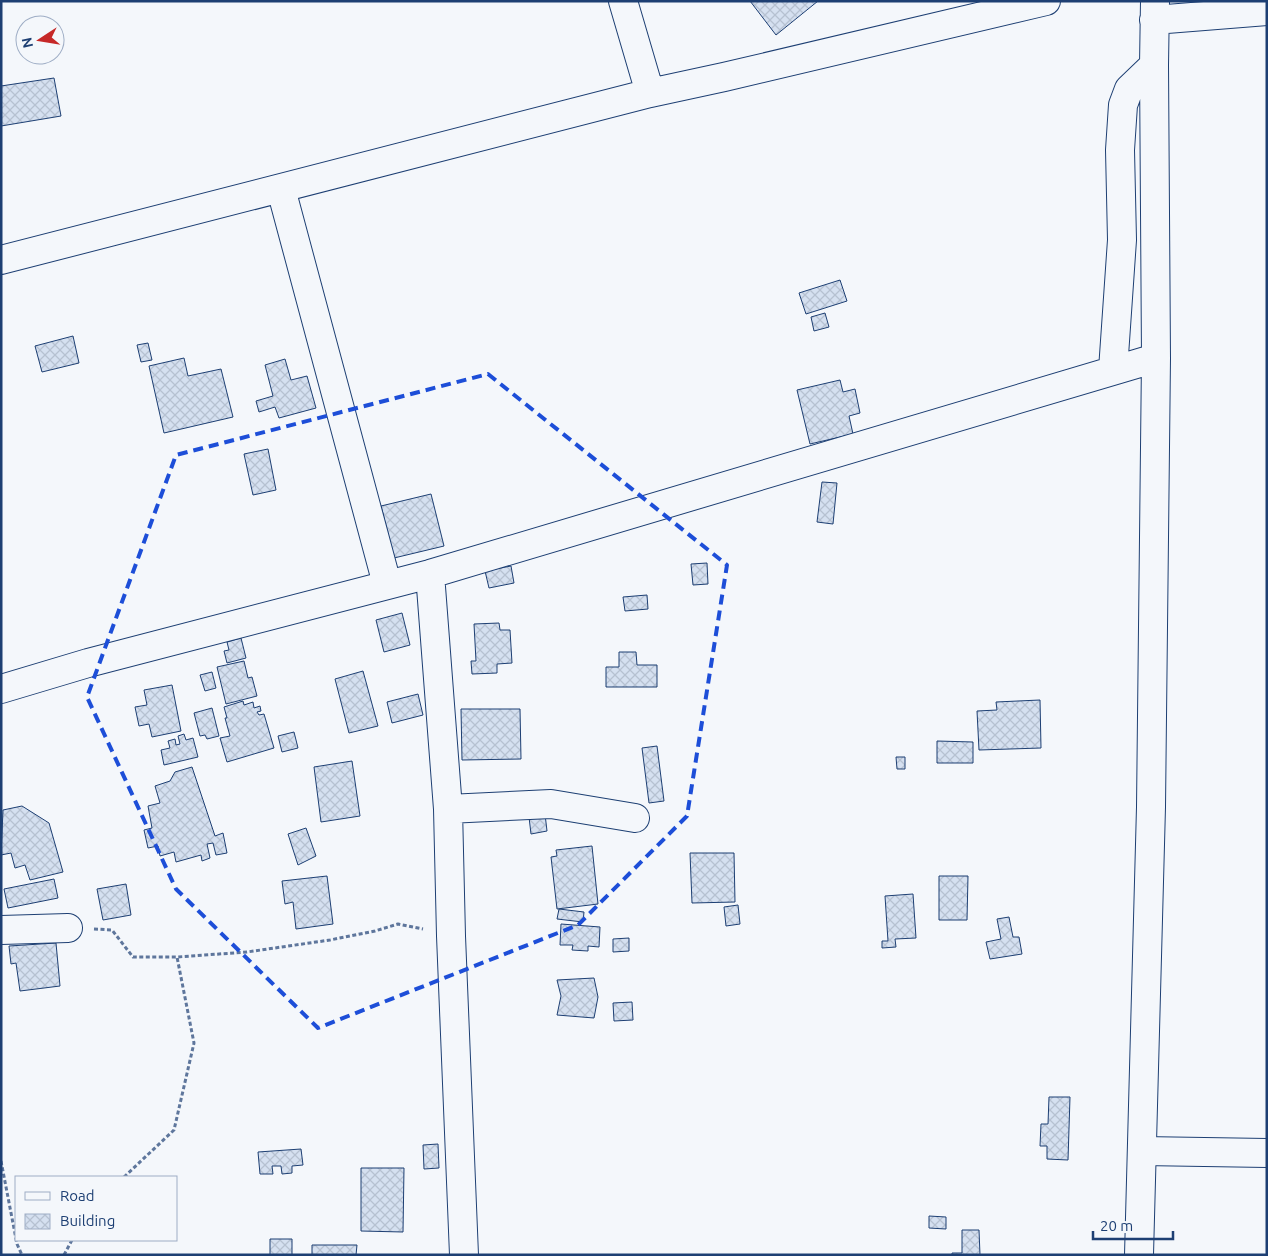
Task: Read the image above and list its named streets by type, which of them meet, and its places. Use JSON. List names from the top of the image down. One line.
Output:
{"legend":["Road","Building"],"scale_bar":"20 m","north":"left"}
